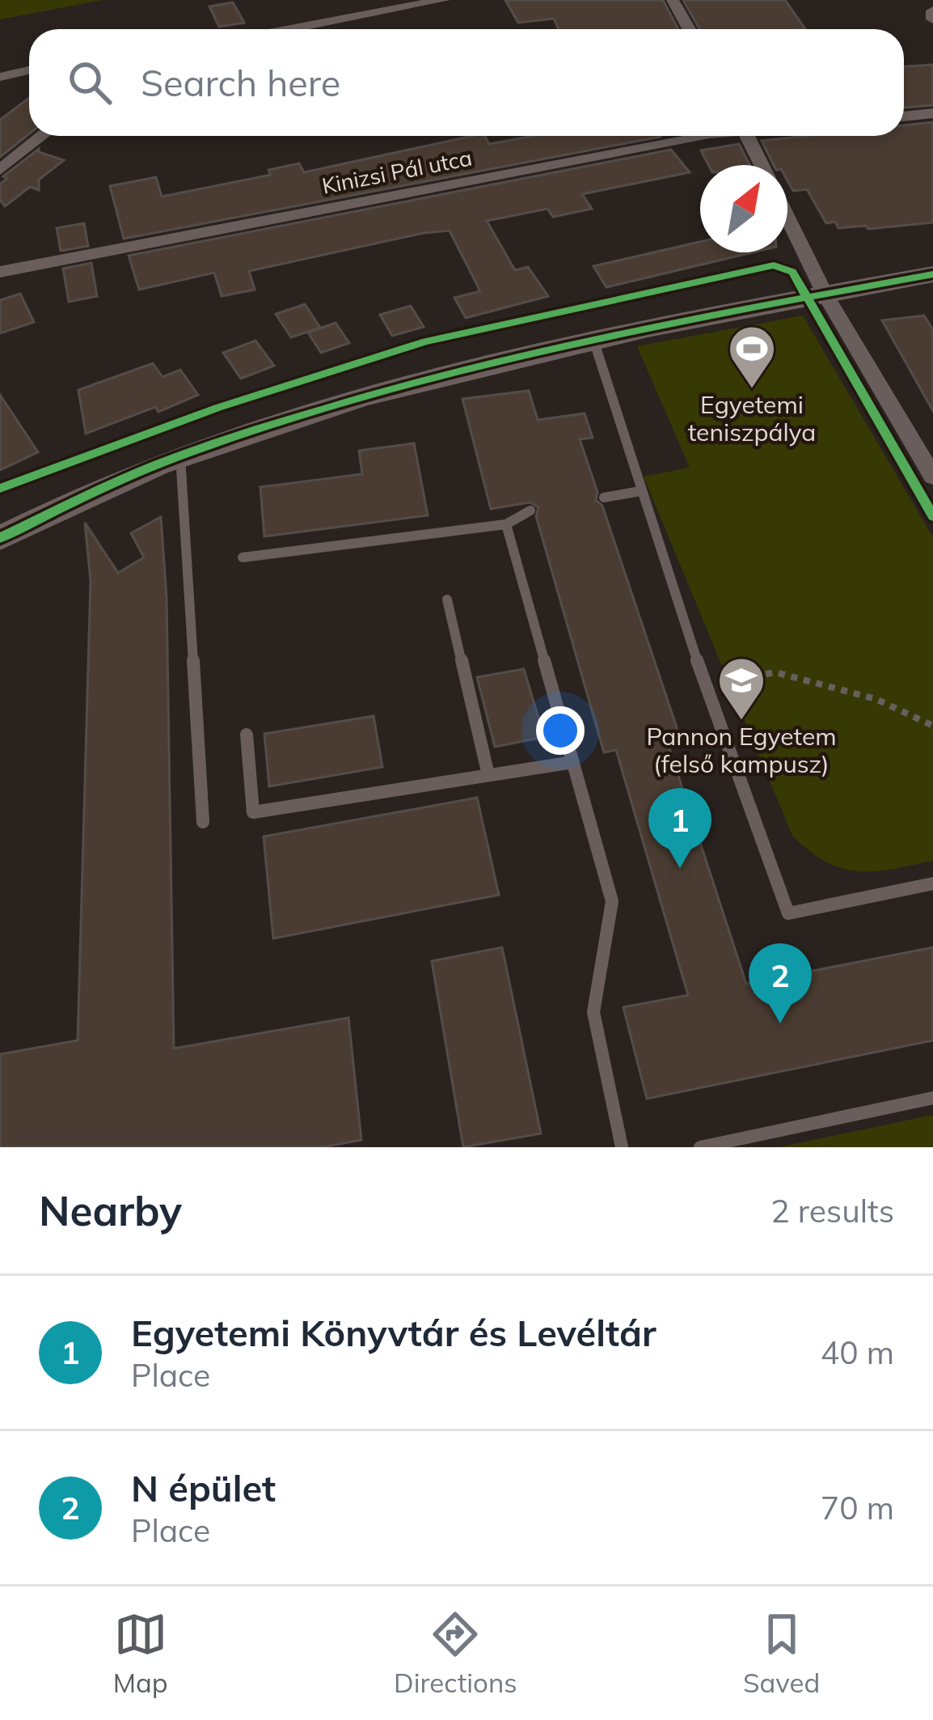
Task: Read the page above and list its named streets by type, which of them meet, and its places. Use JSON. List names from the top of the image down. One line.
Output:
{"streets":{"street":["Kinizsi Pál utca"]},"places":{"sports":["Egyetemi teniszpálya"],"school or university":["Pannon Egyetem (felső kampusz)"]},"north":"top right","page":{"search":"Search here","pins":["1","2"],"heading":["Nearby","2 results"],"list":[{"mark":"1","name":"Egyetemi Könyvtár és Levéltár","note":"Place","value":"40 m"},{"mark":"2","name":"N épület","note":"Place","value":"70 m"}],"nav":["Map","Directions","Saved"]}}
